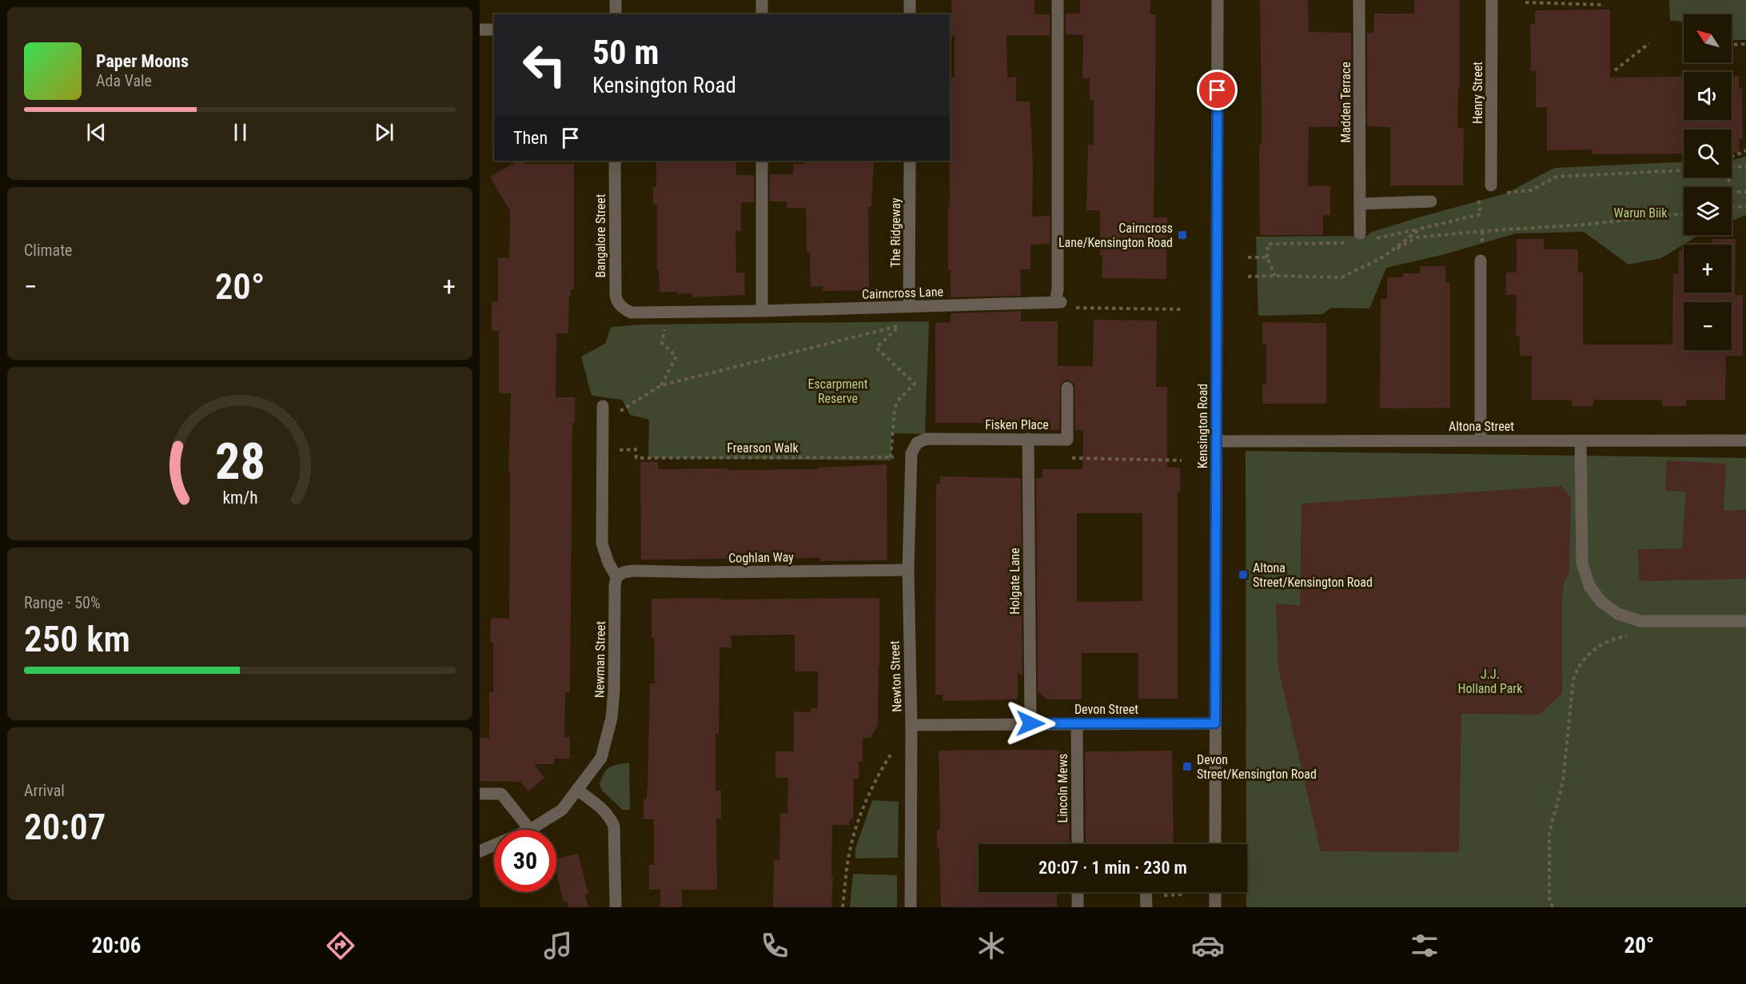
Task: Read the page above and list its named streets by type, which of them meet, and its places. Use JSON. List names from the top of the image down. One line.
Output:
{"streets":{"street":["Henry Street","Madden Terrace","The Ridgeway","Bangalore Street","Cairncross Lane","Fisken Place","Kensington Road","Altona Street","Coghlan Way","Holgate Lane","Newman Street","Newton Street","Devon Street","Lincoln Mews"],"path":["Frearson Walk"]},"crossings":[["The Ridgeway","Cairncross Lane"],["Bangalore Street","Cairncross Lane"],["Fisken Place","Holgate Lane"],["Fisken Place","Newton Street"],["Kensington Road","Altona Street"],["Kensington Road","Devon Street"],["Frearson Walk","Newman Street"],["Frearson Walk","Newton Street"],["Coghlan Way","Newman Street"],["Coghlan Way","Newton Street"],["Holgate Lane","Devon Street"],["Newton Street","Devon Street"],["Devon Street","Lincoln Mews"]],"parks":["Warun Biik","Escarpment Reserve","J.J. Holland Park"],"places":{"transit":["Cairncross Lane/Kensington Road","Altona Street/Kensington Road","Devon Street/Kensington Road"]},"north":"top left","page":{"map_buttons":["+","−"],"turn":["50 m","Kensington Road"],"song":["Paper Moons","Ada Vale"],"then":"Then","tile":["Climate",["Range · 50%","250 km"],["Arrival","20:07"]],"heat":["−","20°","+"],"limit":"30","trip":"20:07 · 1 min · 230 m","tabs":["20:06","20°"],"gauge":["28","km/h"]}}
